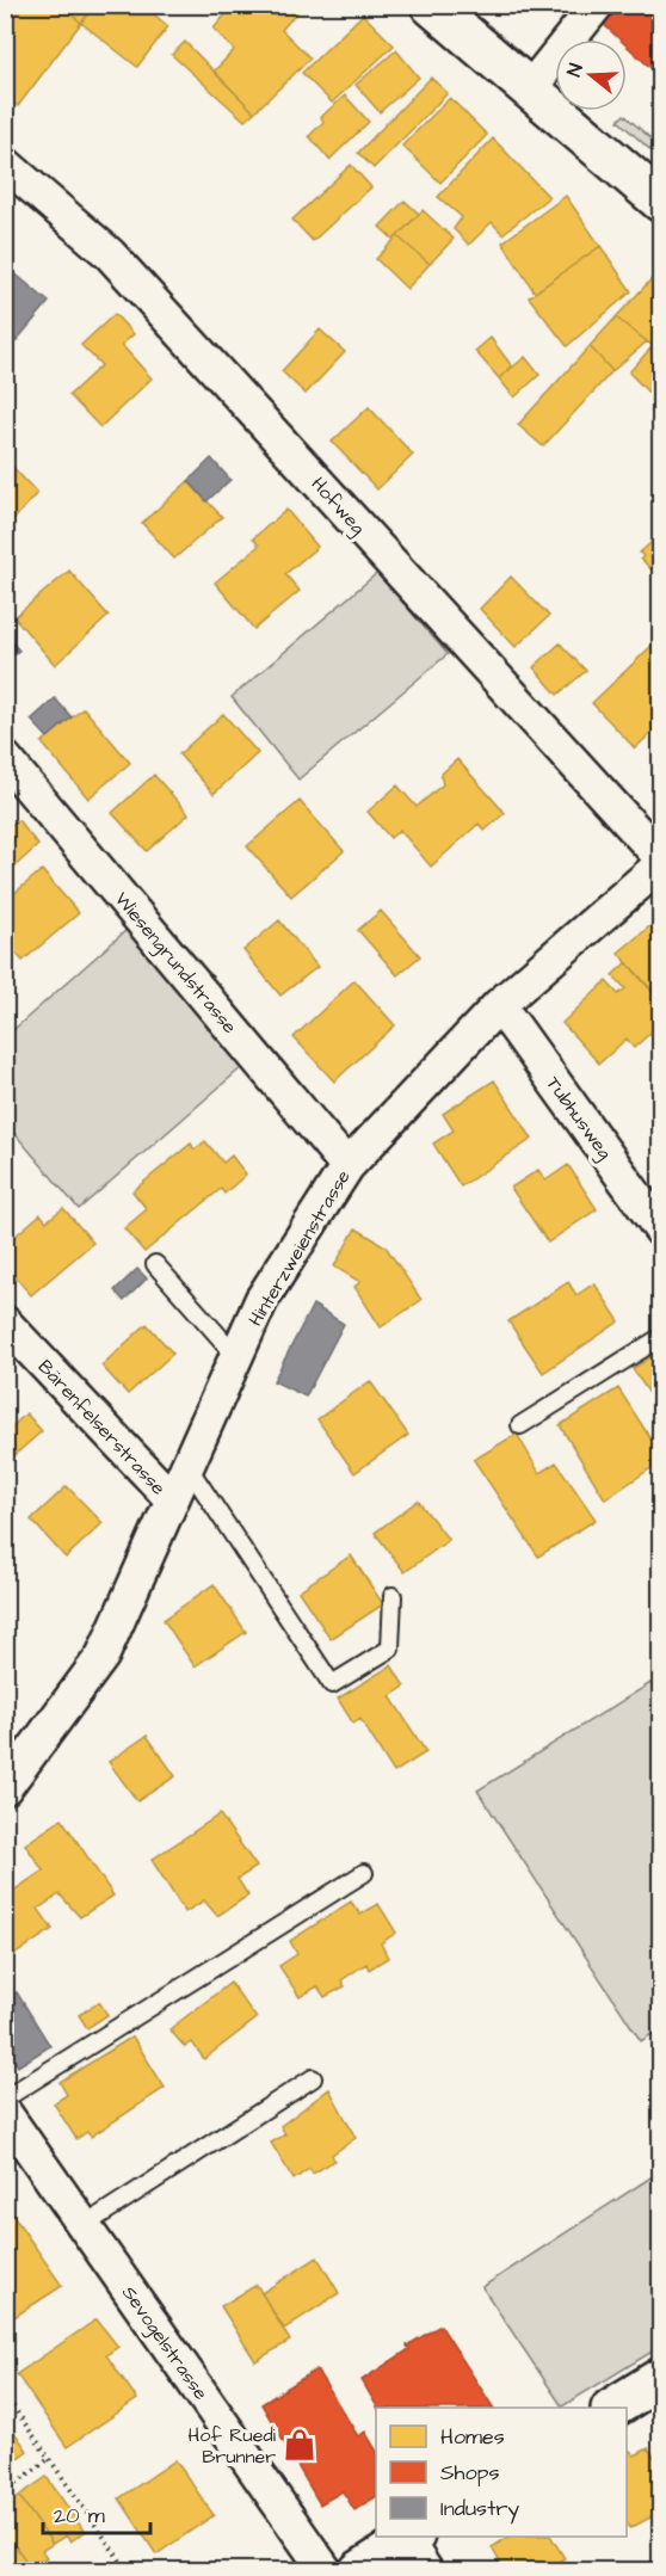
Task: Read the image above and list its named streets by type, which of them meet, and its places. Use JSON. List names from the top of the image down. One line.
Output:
{"streets":{"street":["Hofweg","Wiesengrundstrasse","Tubhusweg","Hinterzweienstrasse","Bärenfelserstrasse","Sevogelstrasse"]},"crossings":[["Wiesengrundstrasse","Hinterzweienstrasse"],["Tubhusweg","Hinterzweienstrasse"],["Hinterzweienstrasse","Bärenfelserstrasse"]],"places":{"shop":["Hof Ruedi Brunner"]},"legend":["Homes","Shops","Industry"],"scale_bar":"20 m","north":"left"}
